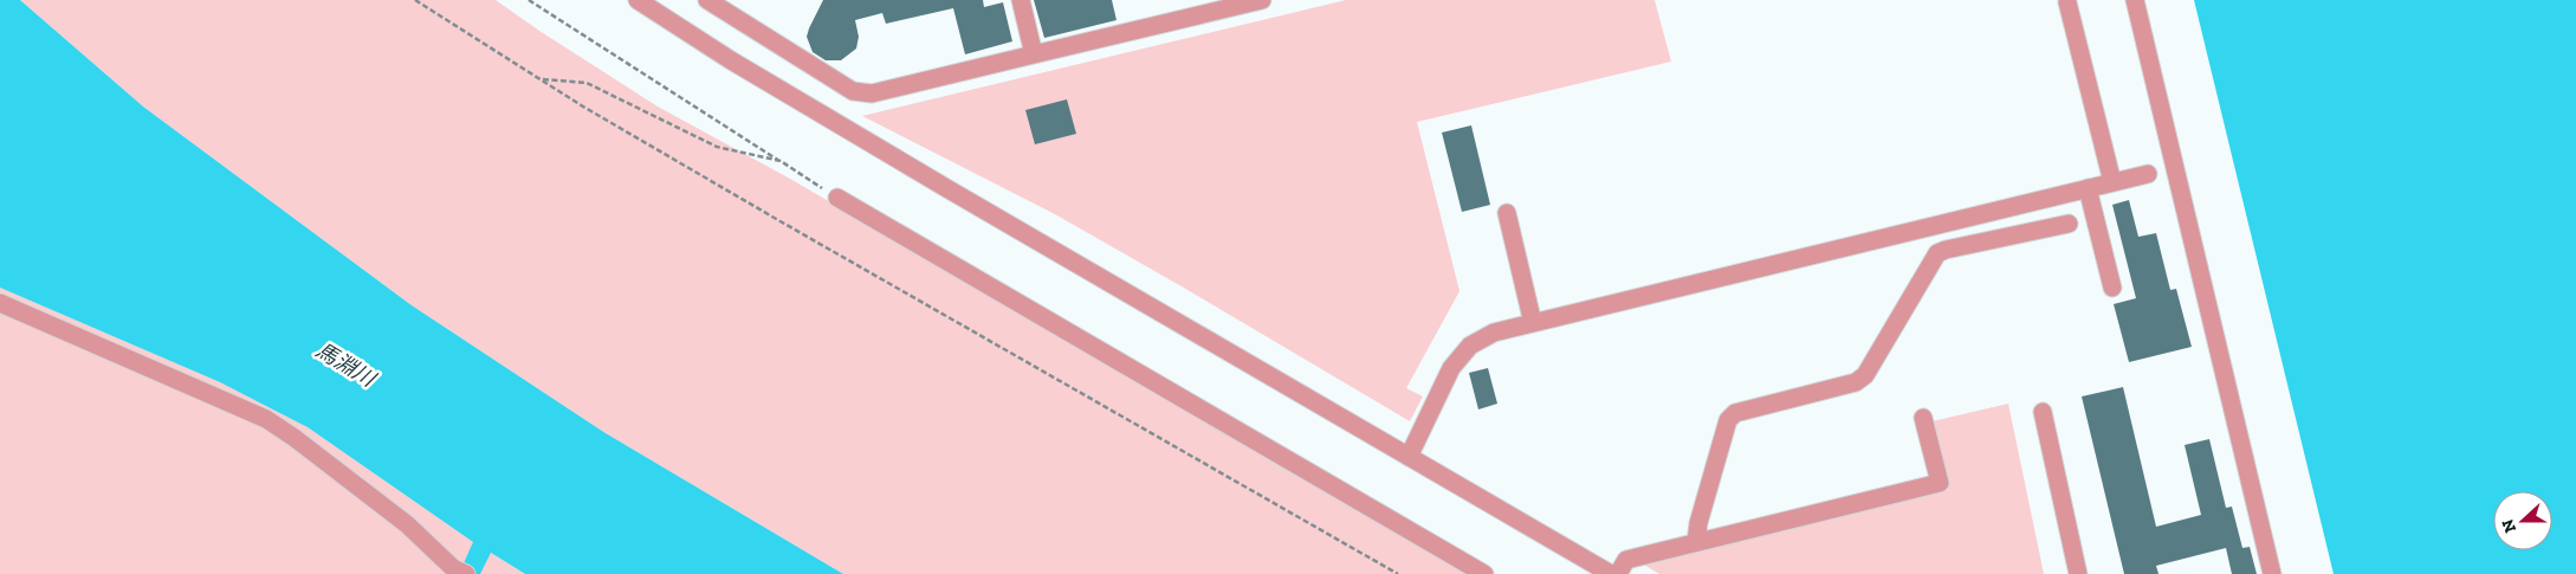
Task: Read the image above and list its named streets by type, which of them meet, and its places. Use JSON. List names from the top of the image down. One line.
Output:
{"water":["馬淵川"],"north":"left"}
